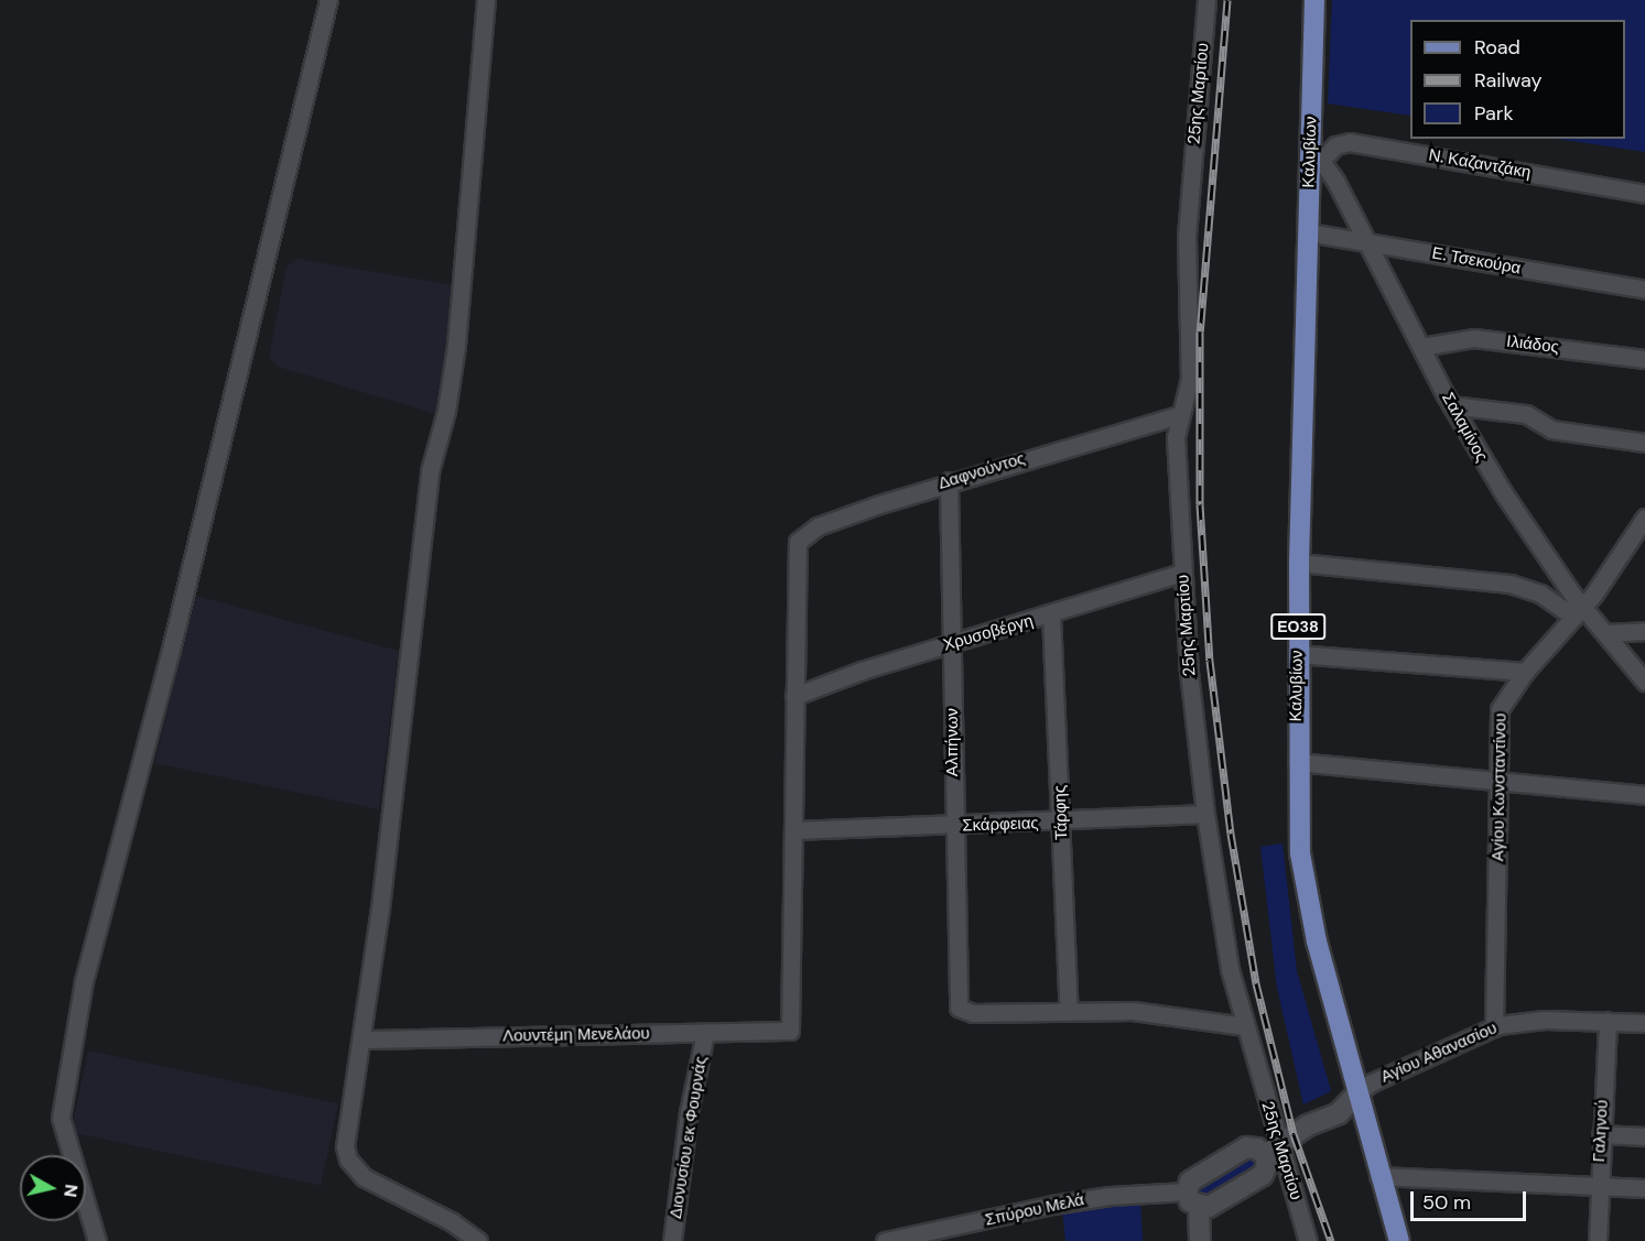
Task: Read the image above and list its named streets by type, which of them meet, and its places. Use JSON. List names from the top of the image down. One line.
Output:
{"streets":{"main road":["Καλυβίων","ΕΟ38"],"street":["25ης Μαρτίου","Ν. Καζαντζάκη","Ε. Τσεκούρα","Ιλιάδος","Σαλαμίνος","Δαφνούντος","Χρυσοβέργη","Αλπήνων","Αγίου Κωνσταντίνου","Τάρφης","Σκάρφειας","Λουντέμη Μενελάου","Αγίου Αθανασίου","Γαληνού","Διονυσίου εκ Φουρνάς","Σπύρου Μελά"]},"crossings":[["25ης Μαρτίου","Δαφνούντος"],["25ης Μαρτίου","Χρυσοβέργη"],["25ης Μαρτίου","Σκάρφειας"],["Καλυβίων","Ν. Καζαντζάκη"],["Καλυβίων","Ε. Τσεκούρα"],["Καλυβίων","Σαλαμίνος"],["Καλυβίων","Αγίου Αθανασίου"],["Ν. Καζαντζάκη","Σαλαμίνος"],["Ε. Τσεκούρα","Σαλαμίνος"],["Ιλιάδος","Σαλαμίνος"],["Σαλαμίνος","Αγίου Κωνσταντίνου"],["Δαφνούντος","Χρυσοβέργη"],["Δαφνούντος","Αλπήνων"],["Χρυσοβέργη","Αλπήνων"],["Χρυσοβέργη","Τάρφης"],["Αλπήνων","Τάρφης"],["Αλπήνων","Σκάρφειας"],["Αγίου Κωνσταντίνου","Αγίου Αθανασίου"],["Τάρφης","Σκάρφειας"],["Σκάρφειας","Λουντέμη Μενελάου"],["Λουντέμη Μενελάου","Διονυσίου εκ Φουρνάς"],["Αγίου Αθανασίου","Γαληνού"]],"legend":["Road","Railway","Park"],"scale_bar":"50 m","north":"right"}
